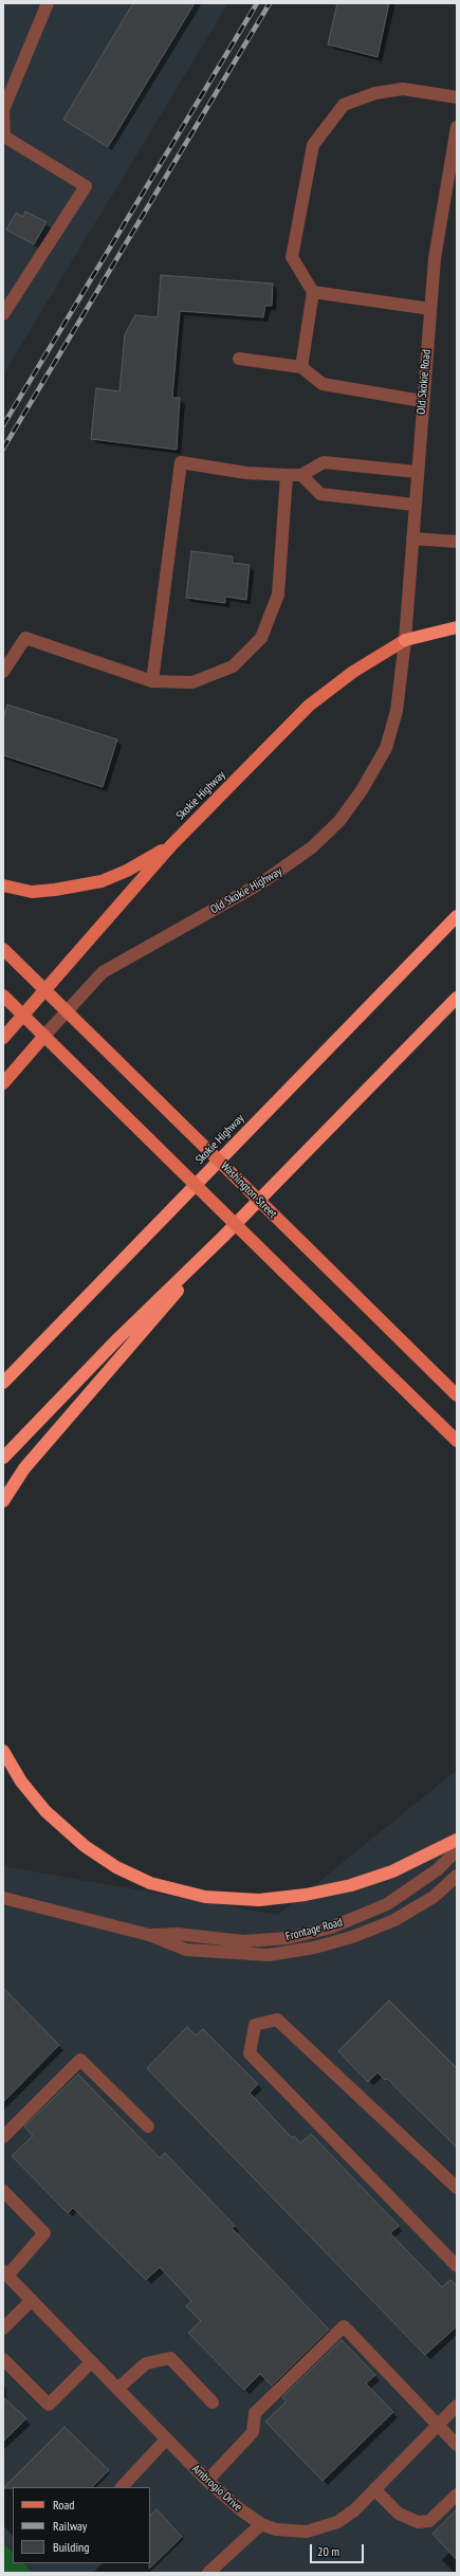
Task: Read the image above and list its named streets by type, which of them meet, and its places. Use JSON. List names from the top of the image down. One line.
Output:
{"streets":{"highway":["Skokie Highway"],"main road":["Old Skokie Highway","Washington Street"],"street":["Old Skokie Road","Frontage Road","Ambrogio Drive"]},"crossings":[["Old Skokie Road","Skokie Highway"],["Old Skokie Road","Old Skokie Highway"],["Skokie Highway","Old Skokie Highway"],["Skokie Highway","Washington Street"],["Old Skokie Highway","Washington Street"]],"legend":["Road","Railway","Building"],"scale_bar":"20 m"}
